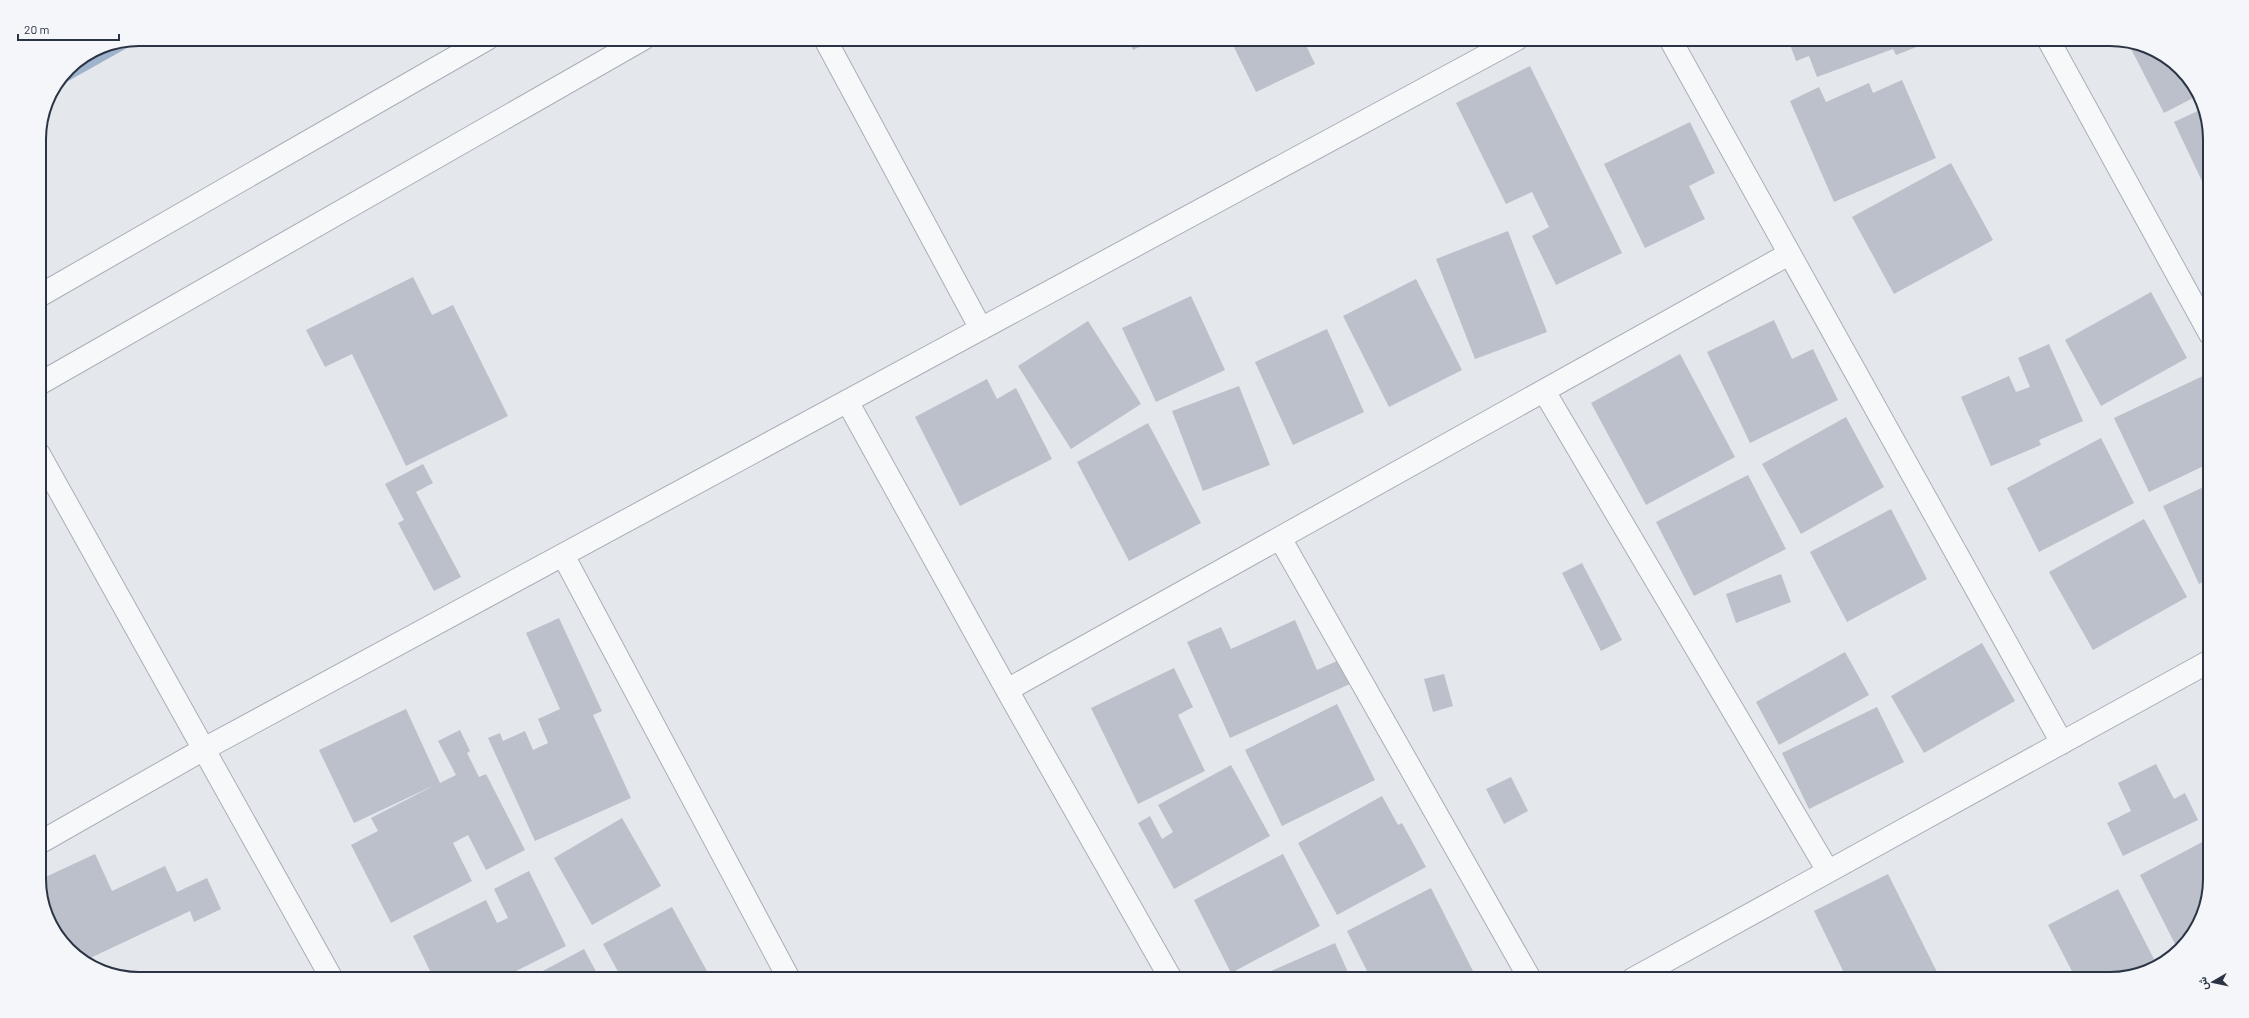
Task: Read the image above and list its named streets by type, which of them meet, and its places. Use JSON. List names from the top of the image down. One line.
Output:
{"scale_bar":"20 m","north":"left"}
